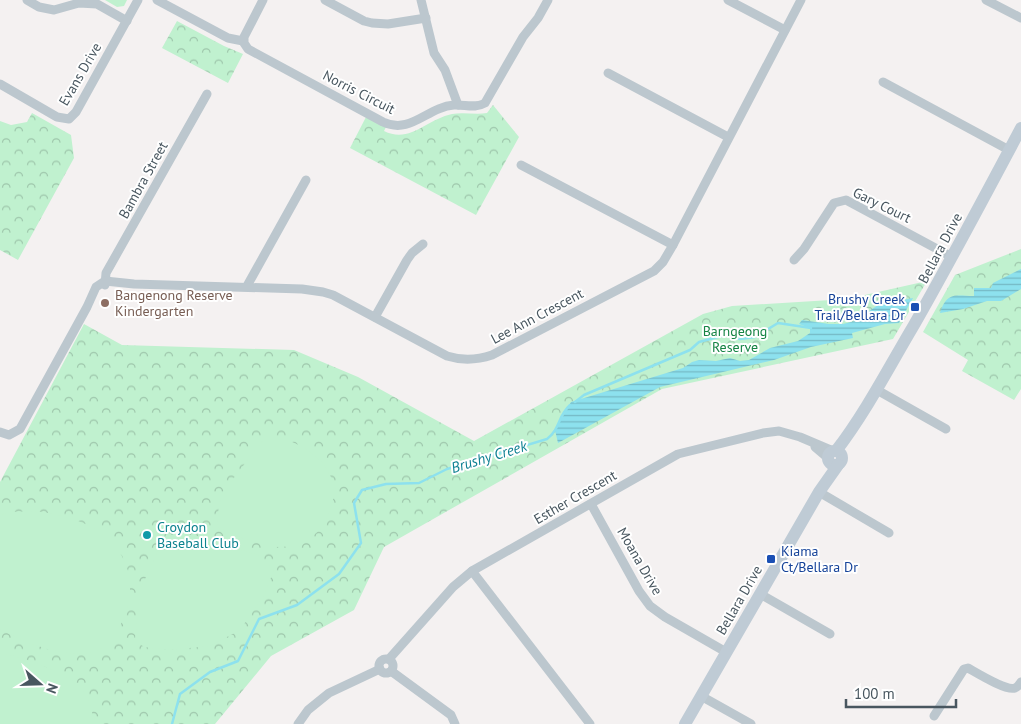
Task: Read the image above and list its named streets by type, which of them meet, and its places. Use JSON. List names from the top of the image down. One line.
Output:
{"streets":{"main road":["Bellara Drive"],"street":["Evans Drive","Norris Circuit","Bambra Street","Gary Court","Lee Ann Crescent","Esther Crescent","Moana Drive"]},"crossings":[["Bambra Street","Lee Ann Crescent"],["Gary Court","Bellara Drive"],["Bellara Drive","Esther Crescent"],["Bellara Drive","Moana Drive"],["Esther Crescent","Moana Drive"]],"water":["Brushy Creek"],"parks":["Barngeong Reserve"],"places":{"other":["Bangenong Reserve Kindergarten","Croydon Baseball Club"],"transit":["Brushy Creek Trail/Bellara Dr","Kiama Ct/Bellara Dr"]},"scale_bar":"100 m","north":"right"}
